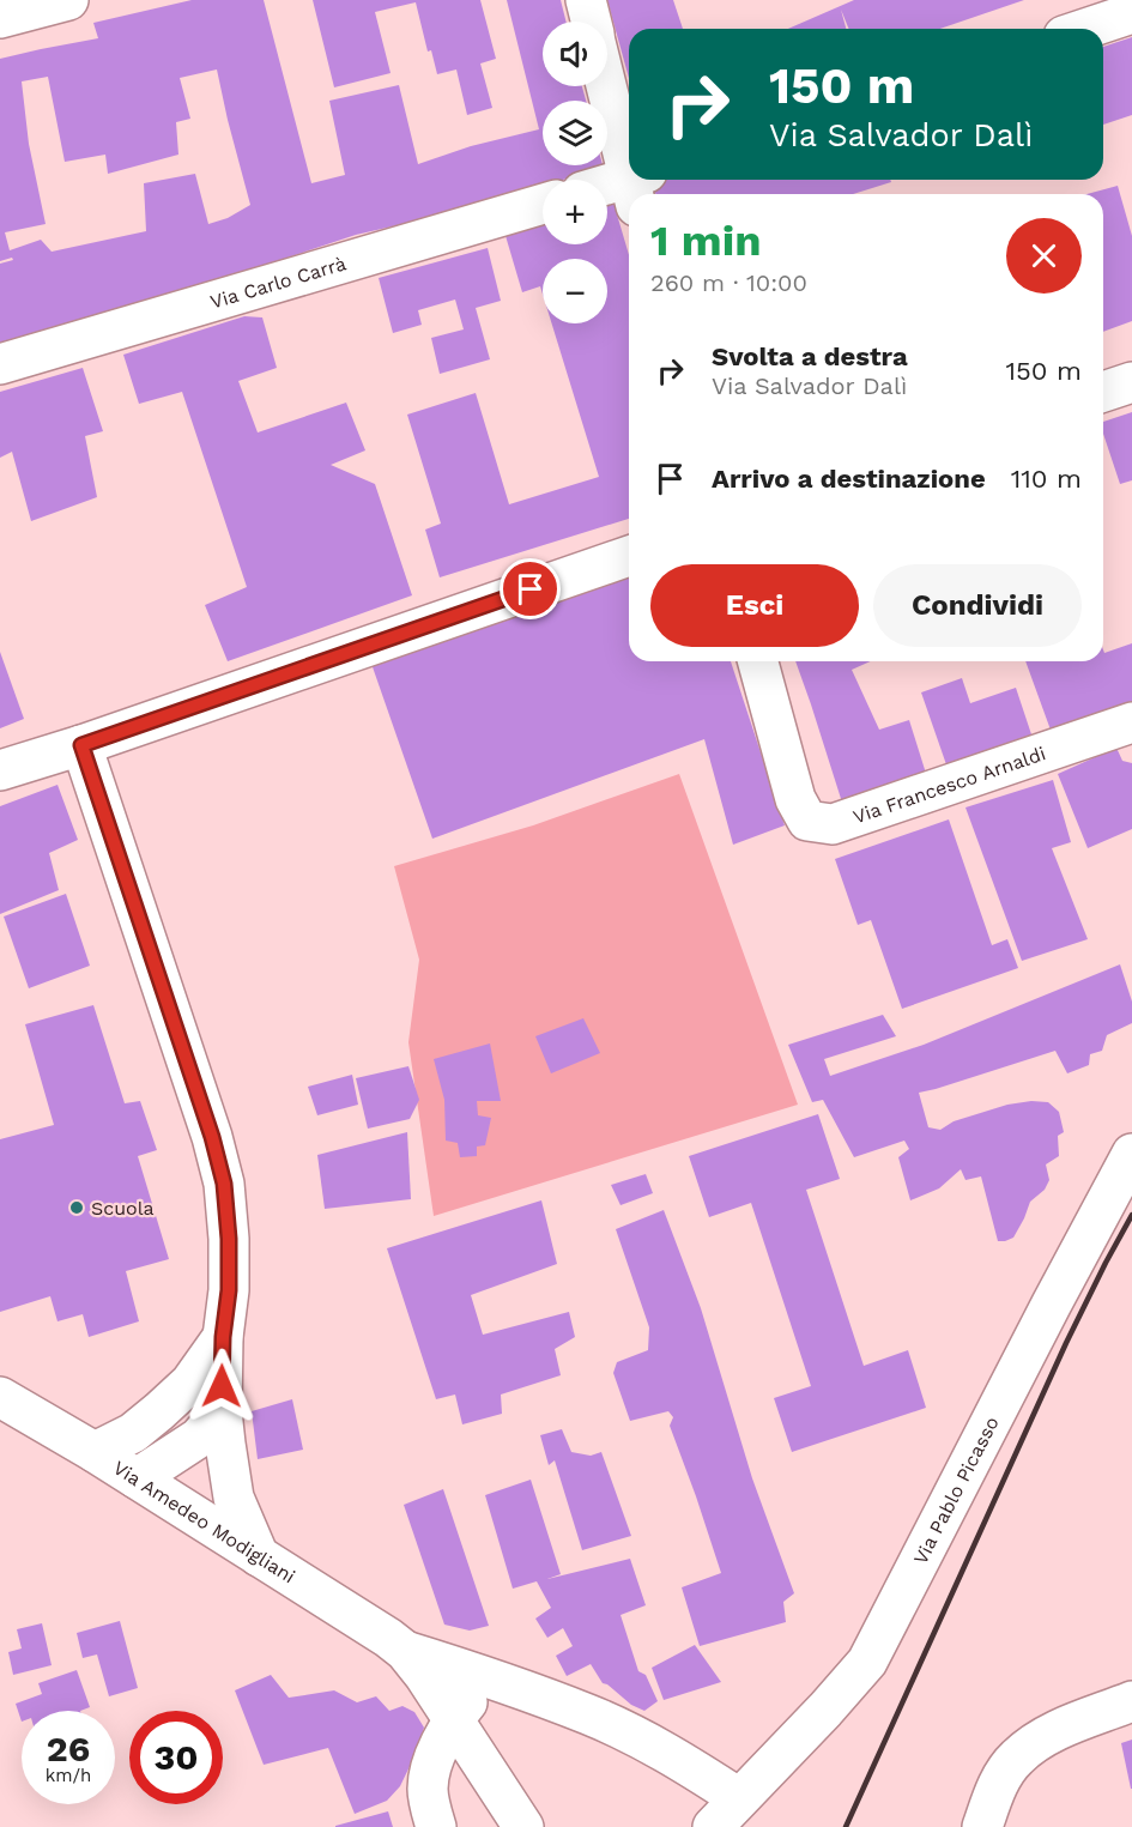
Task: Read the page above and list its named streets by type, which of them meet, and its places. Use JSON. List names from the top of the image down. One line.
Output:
{"streets":{"street":["Via Carlo Carrà","Via Francesco Arnaldi","Via Pablo Picasso","Via Amedeo Modigliani"]},"crossings":[["Via Pablo Picasso","Via Amedeo Modigliani"]],"places":["Scuola"],"page":{"map_buttons":["+","−"],"turn":["150 m","Via Salvador Dalì"],"heading":["1 min","260 m · 10:00"],"list":[{"name":"Svolta a destra","note":"Via Salvador Dalì","value":"150 m"},{"name":"Arrivo a destinazione","value":"110 m"}],"buttons":["Esci","Condividi"],"speed":"26 km/h","limit":"30"}}
